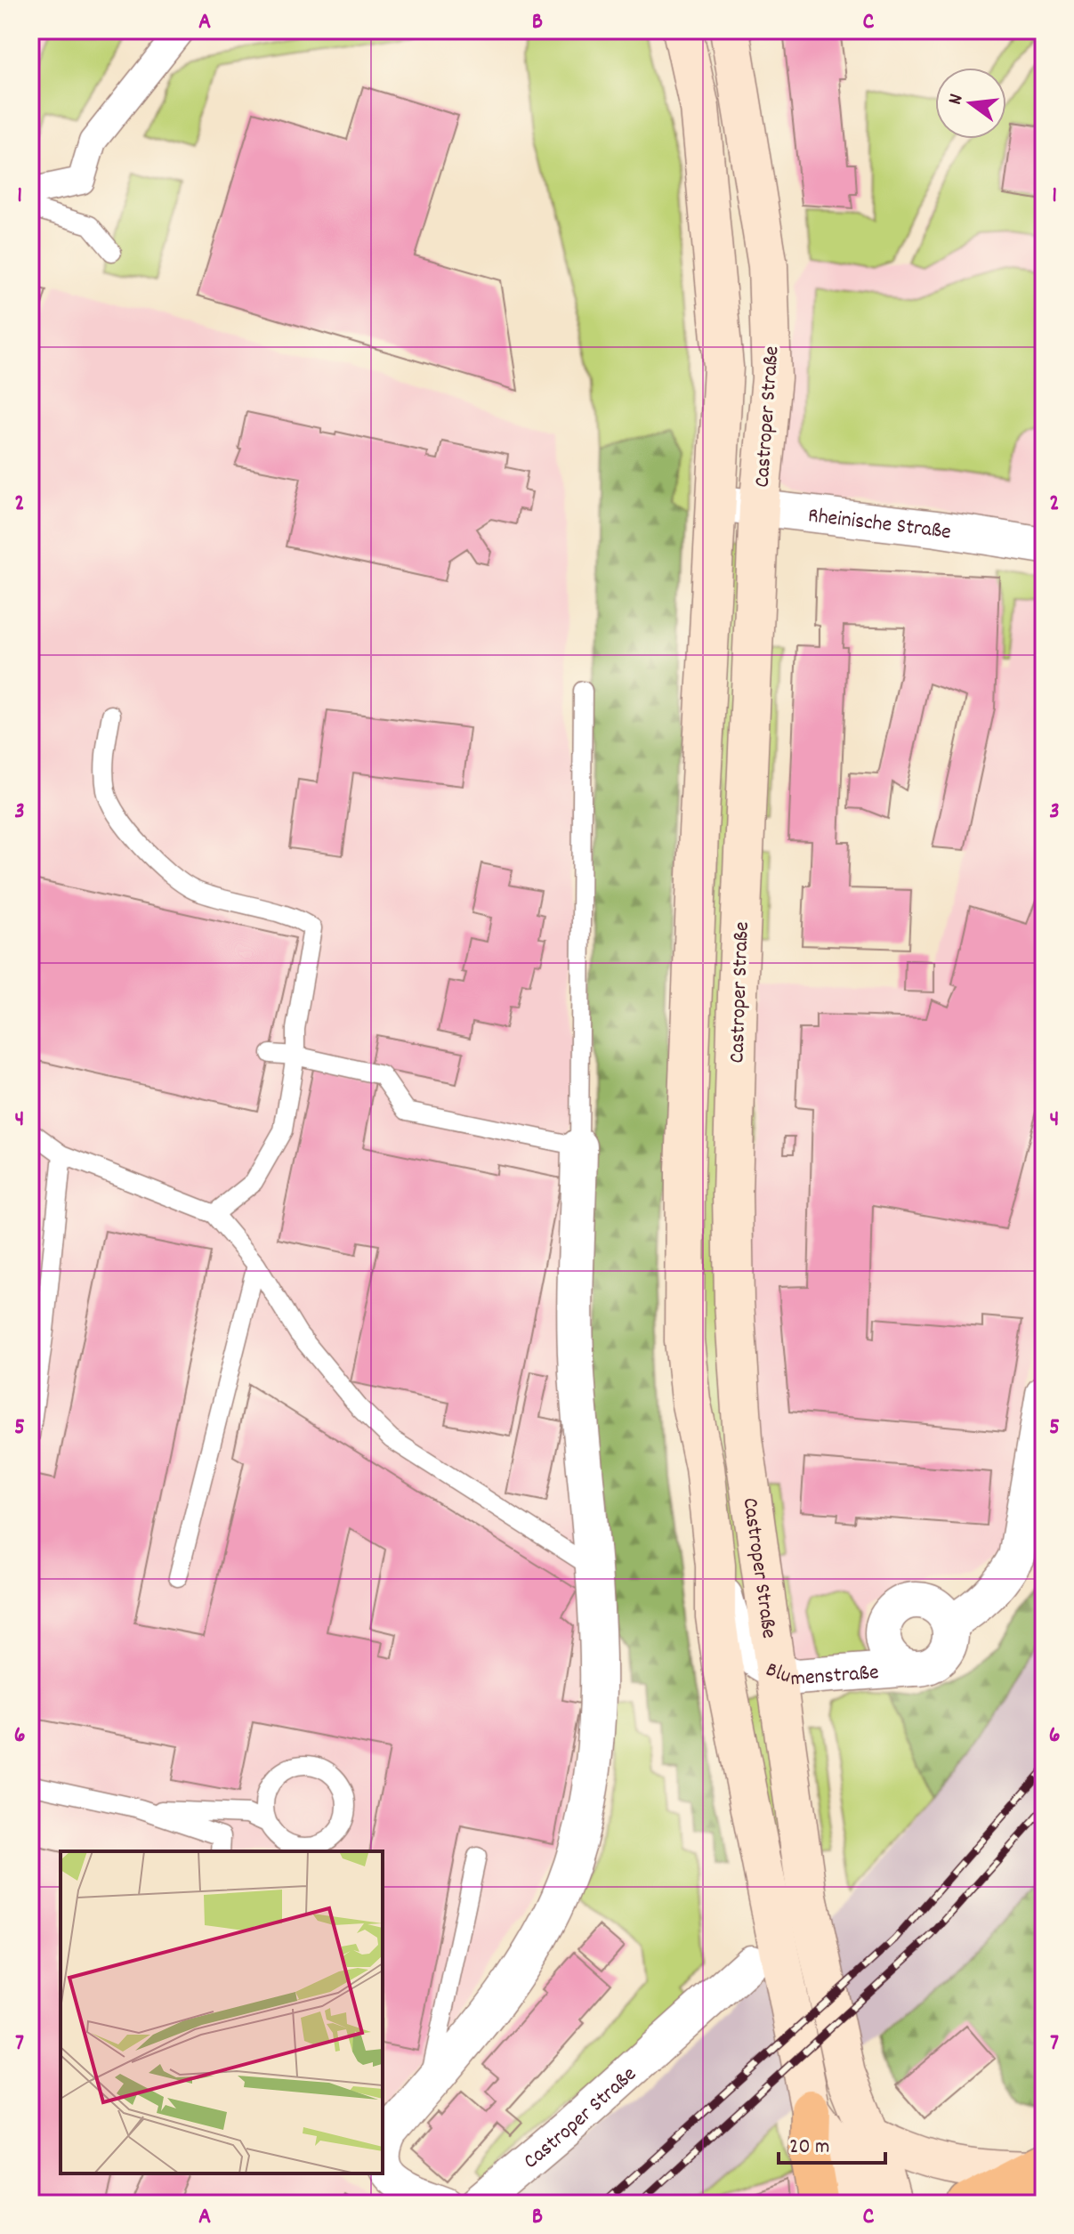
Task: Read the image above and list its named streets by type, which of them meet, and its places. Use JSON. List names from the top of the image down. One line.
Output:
{"streets":{"main road":["Castroper Straße"],"street":["Rheinische Straße","Blumenstraße"]},"crossings":[["Castroper Straße","Rheinische Straße"],["Castroper Straße","Blumenstraße"]],"scale_bar":"20 m","north":"left","grid":{"columns":["A","B","C"],"rows":["1","2","3","4","5","6","7"]}}
